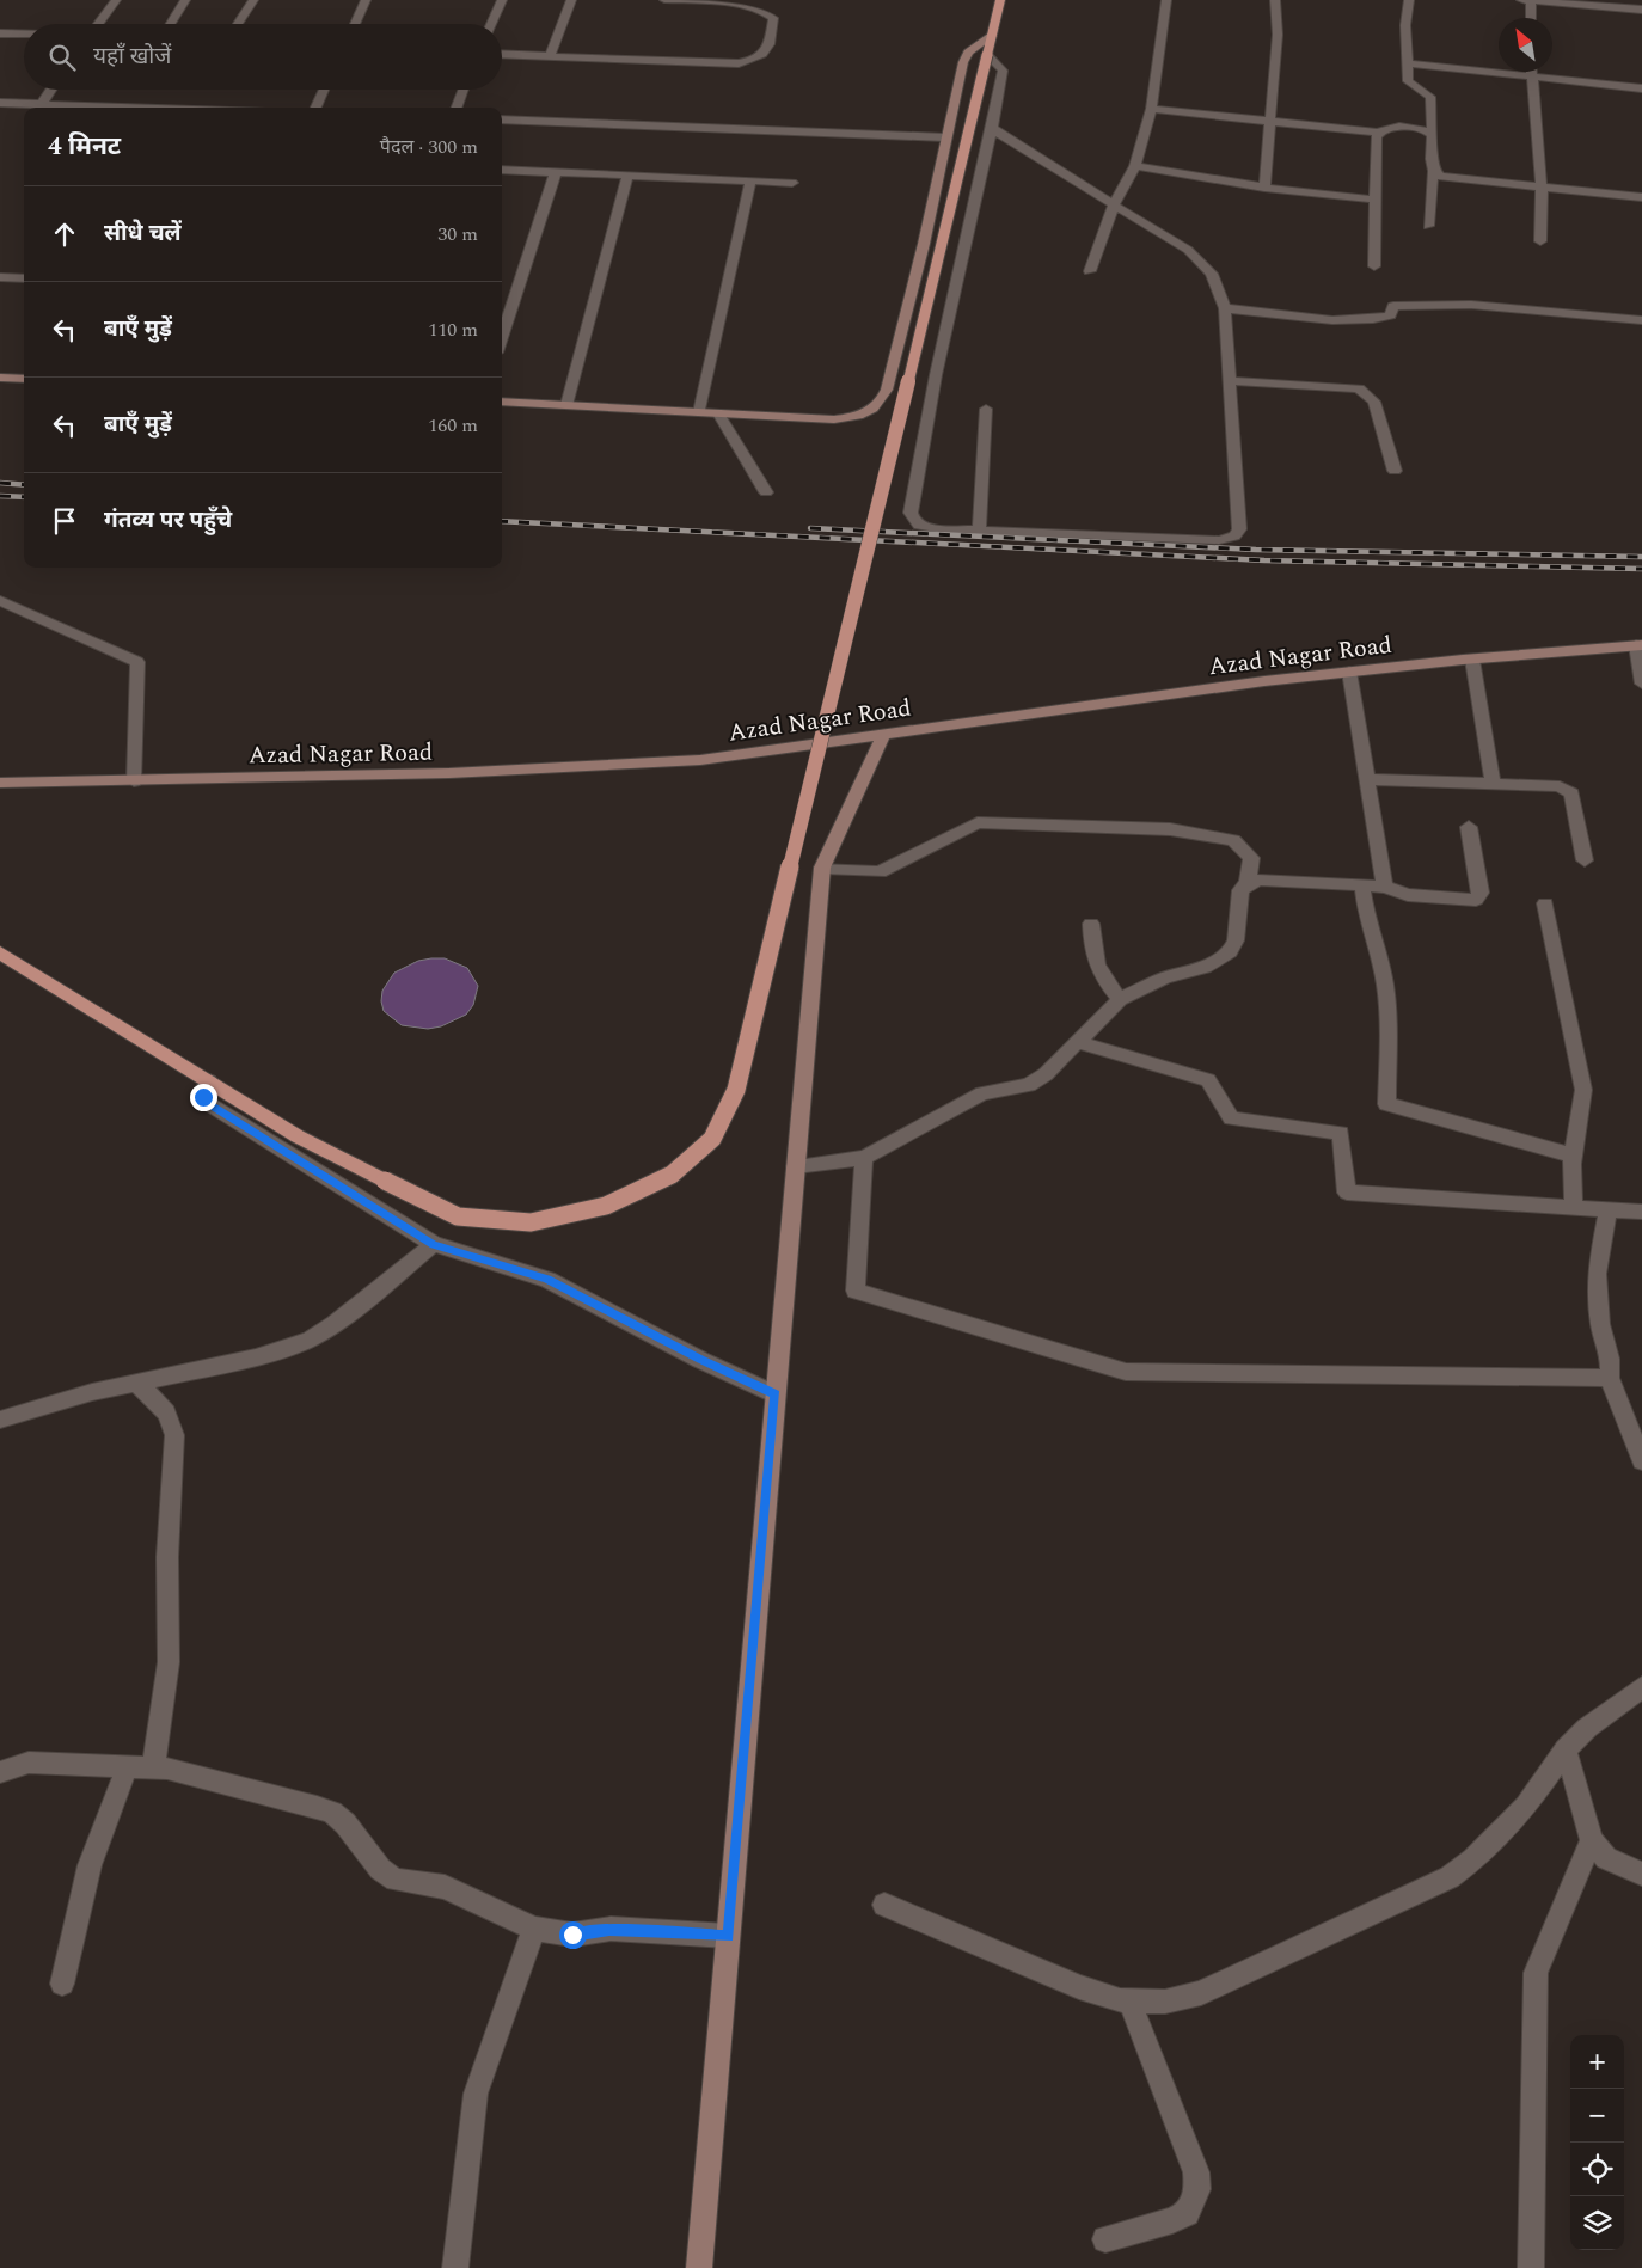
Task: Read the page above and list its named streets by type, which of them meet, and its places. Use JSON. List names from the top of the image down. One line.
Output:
{"streets":{"street":["Azad Nagar Road"]},"north":"top left","page":{"search":"यहाँ खोजें","heading":["4 मिनट","पैदल · 300 m"],"list":[["सीधे चलें","30 m"],["बाएँ मुड़ें","110 m"],["बाएँ मुड़ें","160 m"],"गंतव्य पर पहुँचे"],"map_buttons":["+","−"]}}
